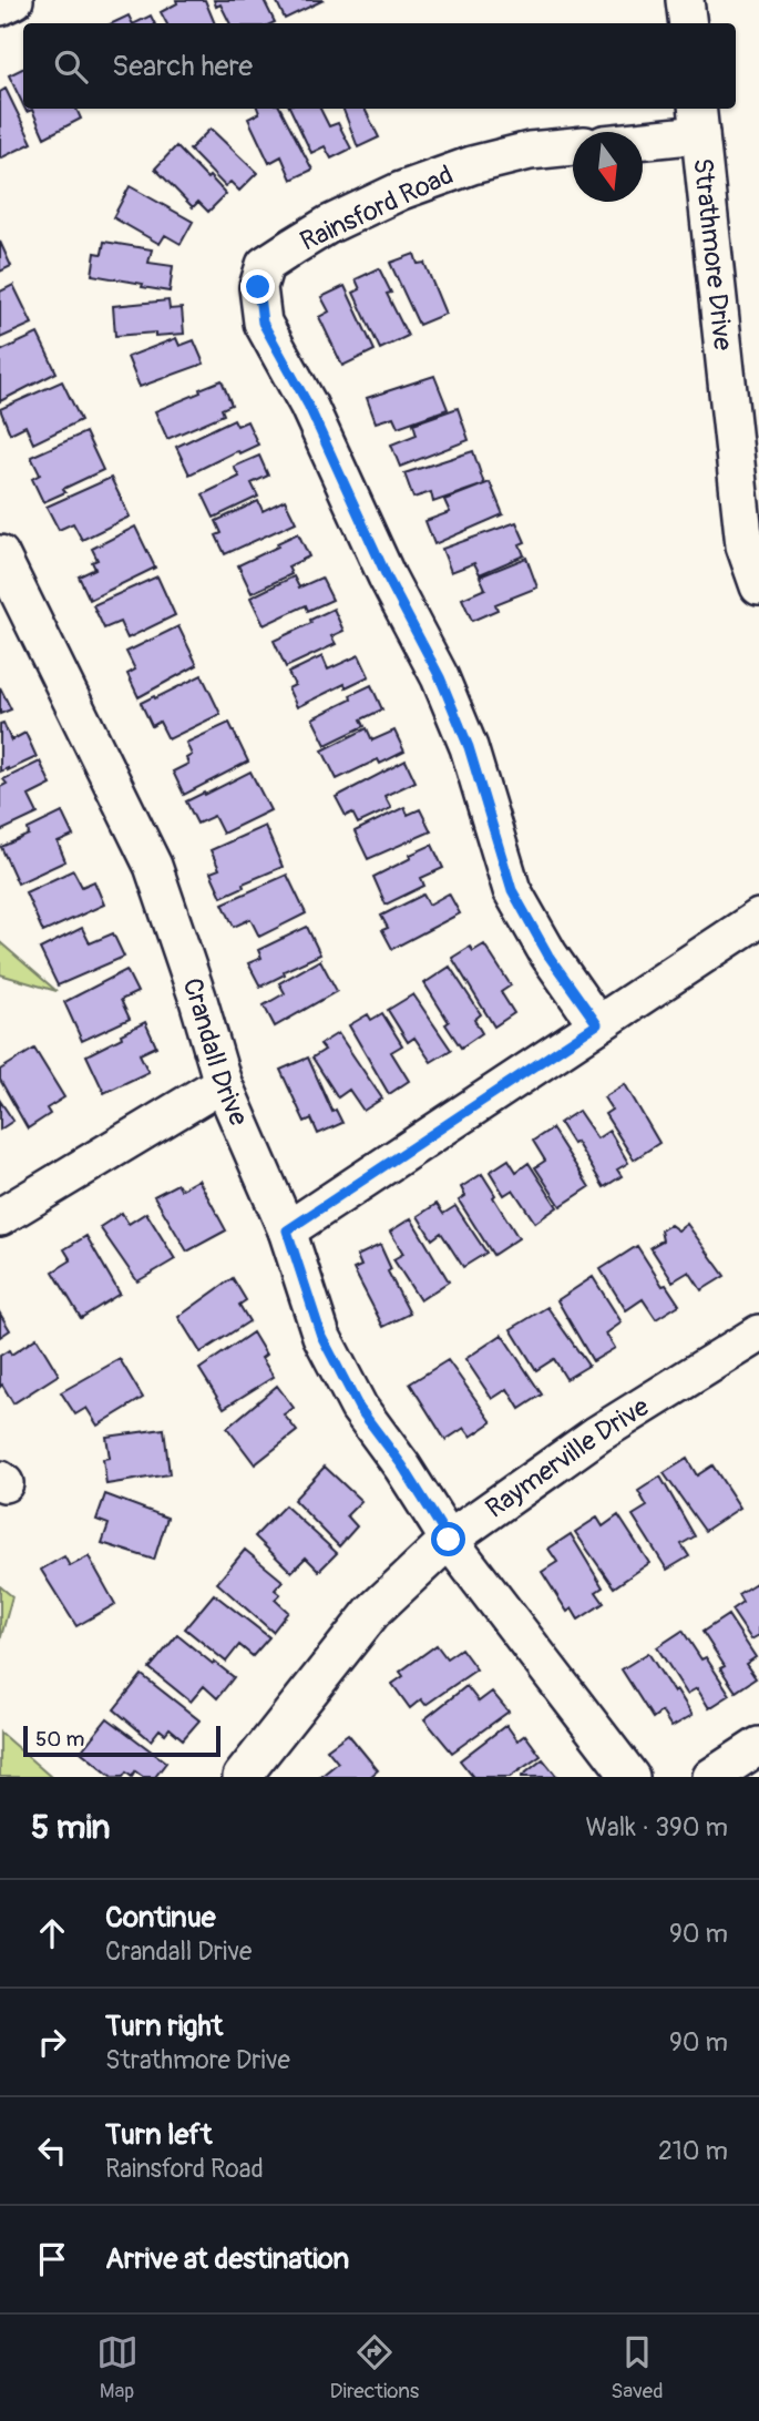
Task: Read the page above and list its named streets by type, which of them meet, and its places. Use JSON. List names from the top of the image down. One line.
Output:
{"streets":{"street":["Rainsford Road","Strathmore Drive","Crandall Drive","Raymerville Drive"]},"crossings":[["Crandall Drive","Raymerville Drive"]],"scale_bar":"50 m","north":"bottom","page":{"search":"Search here","scale":"50 m","heading":["5 min","Walk · 390 m"],"list":[["Continue","Crandall Drive","90 m"],["Turn right","Strathmore Drive","90 m"],["Turn left","Rainsford Road","210 m"],"Arrive at destination"],"nav":["Map","Directions","Saved"]}}
